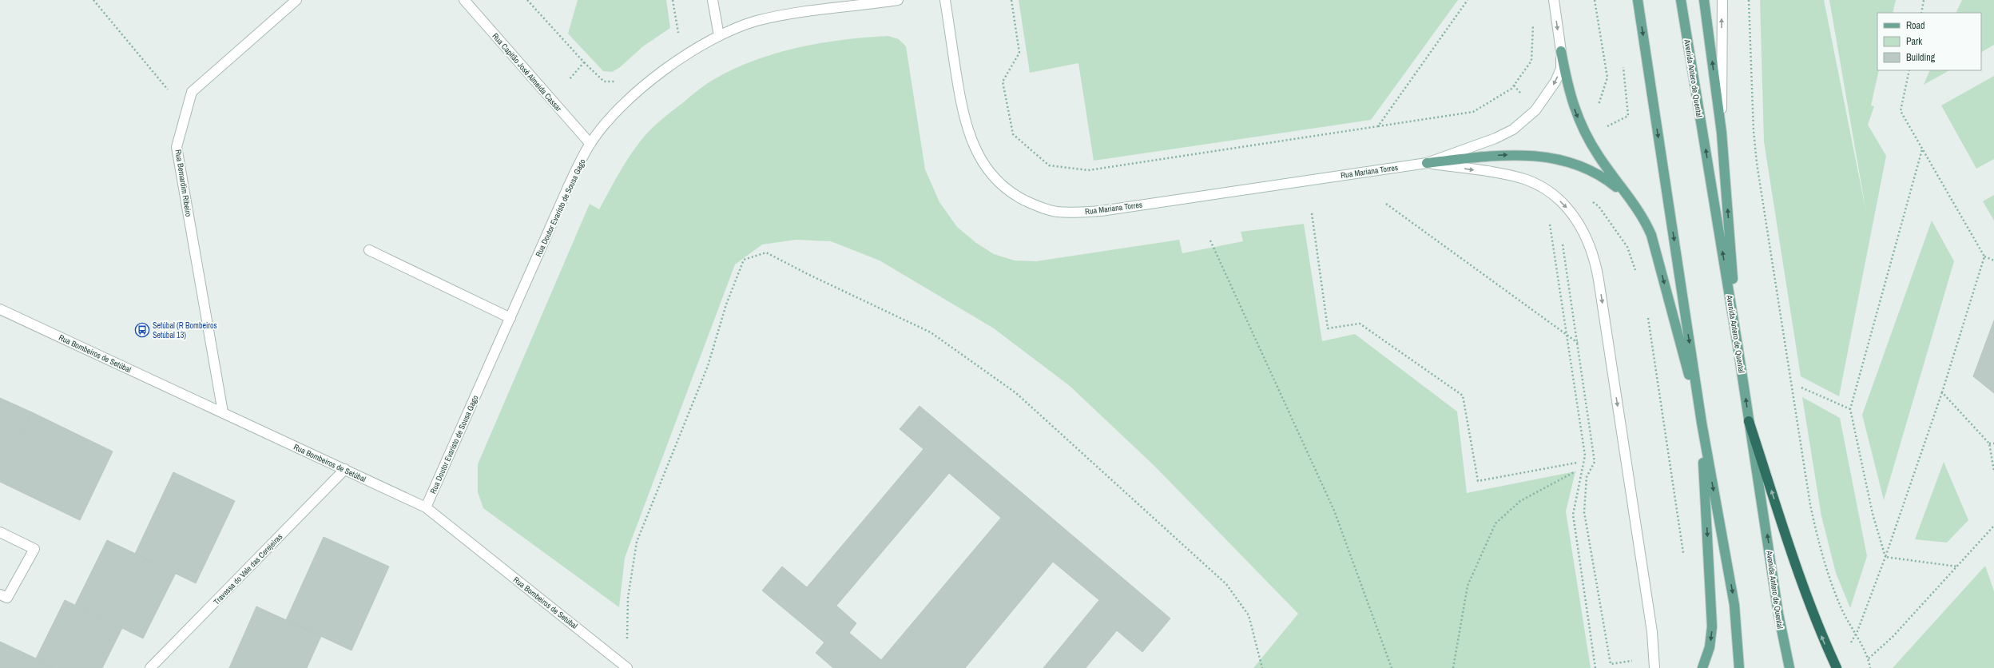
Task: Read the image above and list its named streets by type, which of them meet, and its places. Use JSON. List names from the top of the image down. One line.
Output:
{"streets":{"main road":["Avenida Antero de Quental"],"street":["Rua Capitão José Almeida Cassar","Rua Mariana Torres","Rua Bernardim Ribeiro","Rua Doutor Evaristo de Sousa Gago","Rua Bombeiros de Setúbal","Travessa do Vale das Cerejeiras"]},"crossings":[["Rua Capitão José Almeida Cassar","Rua Doutor Evaristo de Sousa Gago"],["Rua Bernardim Ribeiro","Rua Bombeiros de Setúbal"],["Rua Doutor Evaristo de Sousa Gago","Rua Bombeiros de Setúbal"],["Rua Bombeiros de Setúbal","Travessa do Vale das Cerejeiras"]],"places":{"bus stop":["Setúbal (R Bombeiros Setúbal 13)"]},"legend":["Road","Park","Building"]}
